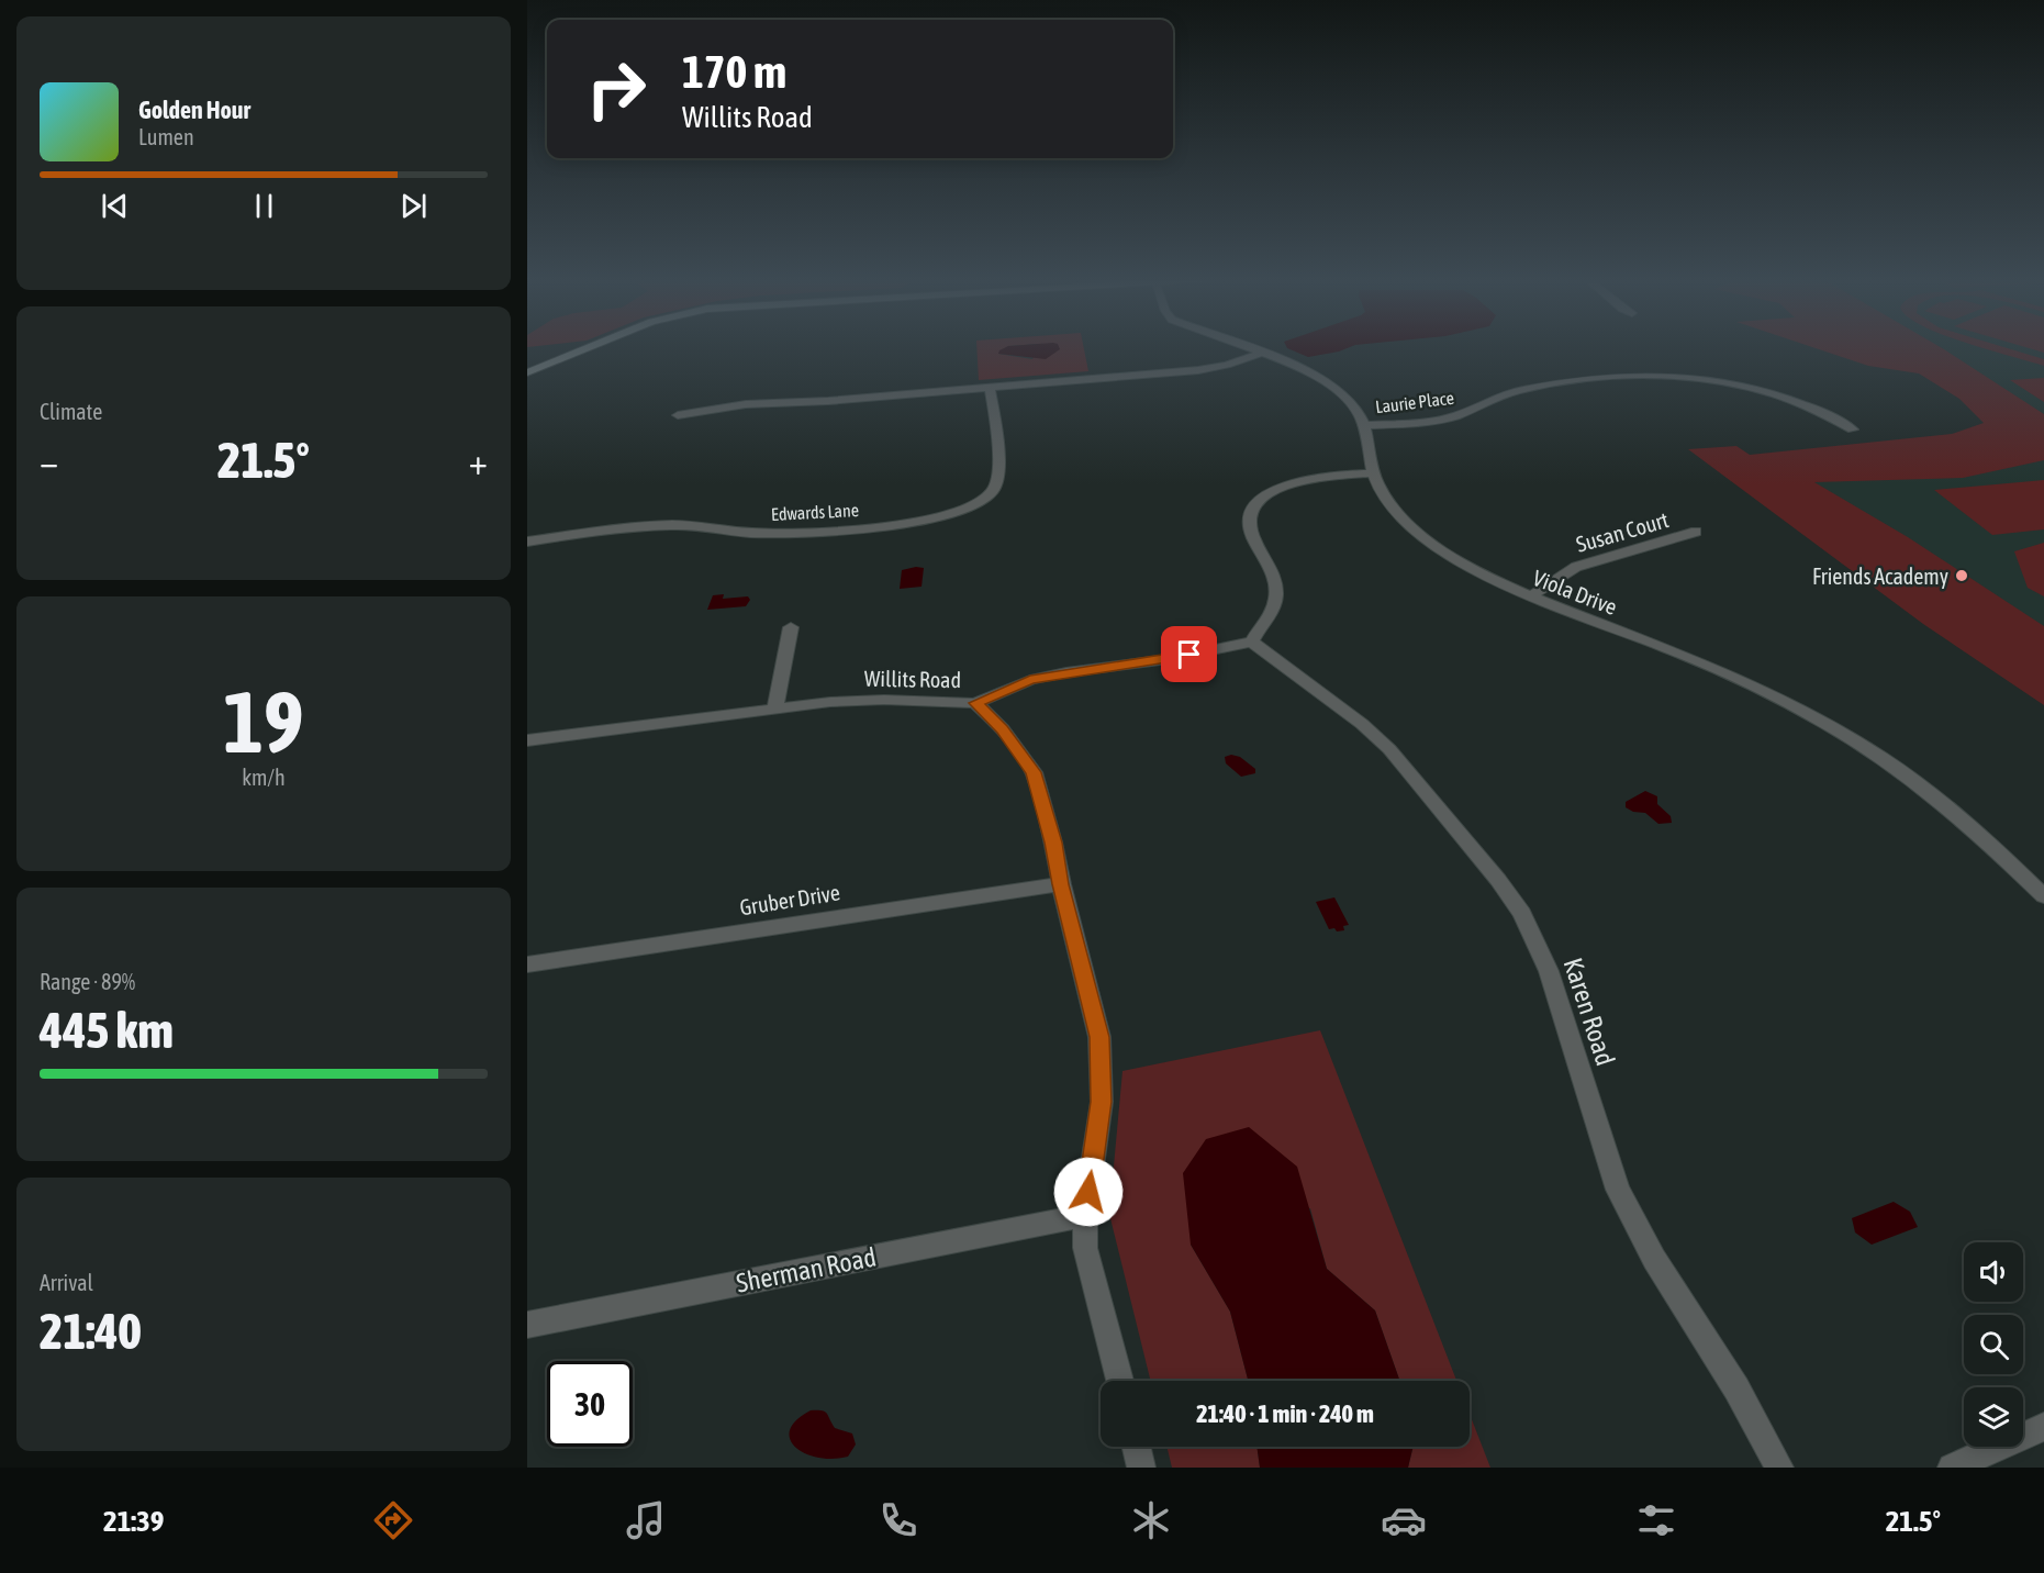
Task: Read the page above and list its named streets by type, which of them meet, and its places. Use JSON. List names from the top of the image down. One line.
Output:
{"streets":{"street":["Laurie Place","Edwards Lane","Susan Court","Viola Drive","Willits Road","Gruber Drive","Karen Road","Sherman Road"]},"crossings":[["Laurie Place","Viola Drive"],["Susan Court","Viola Drive"],["Willits Road","Karen Road"]],"places":["Friends Academy"],"page":{"turn":["170 m","Willits Road"],"song":["Golden Hour","Lumen"],"tile":["Climate",["19","km/h"],["Range · 89%","445 km"],["Arrival","21:40"]],"heat":["−","21.5°","+"],"limit":"30","trip":"21:40 · 1 min · 240 m","tabs":["21:39","21.5°"]}}
